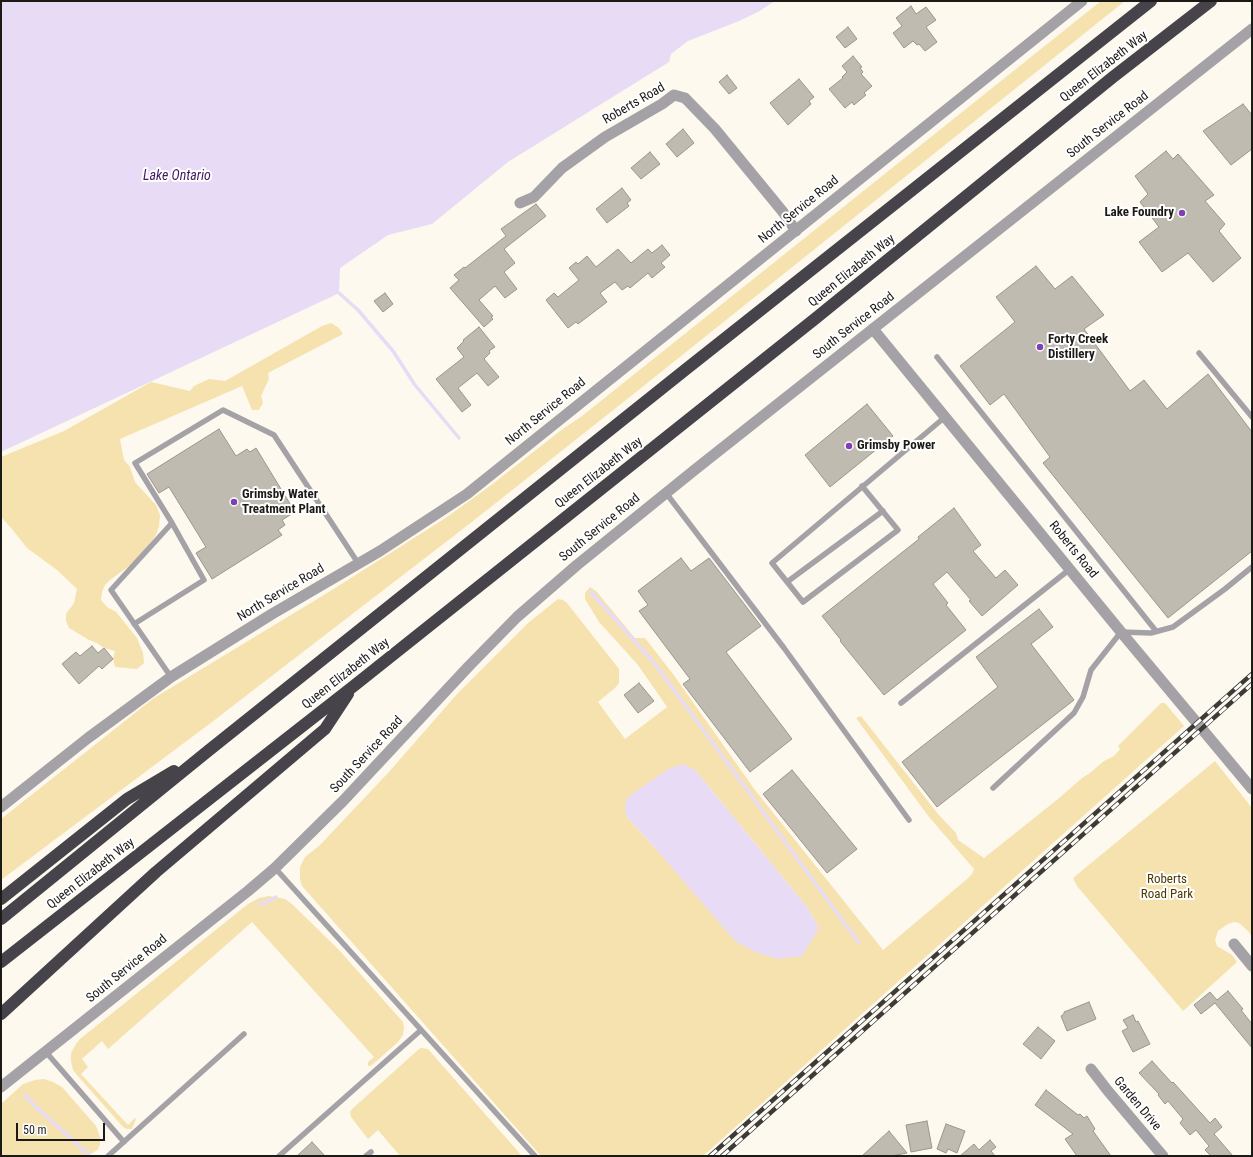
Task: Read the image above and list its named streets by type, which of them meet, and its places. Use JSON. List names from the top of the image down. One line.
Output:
{"streets":{"highway":["Queen Elizabeth Way"],"street":["Roberts Road","South Service Road","North Service Road","Garden Drive"]},"crossings":[["Roberts Road","South Service Road"],["Roberts Road","North Service Road"]],"water":["Lake Ontario"],"parks":["Roberts Road Park"],"places":["Lake Foundry","Forty Creek Distillery","Grimsby Power","Grimsby Water Treatment Plant"],"scale_bar":"50 m"}
